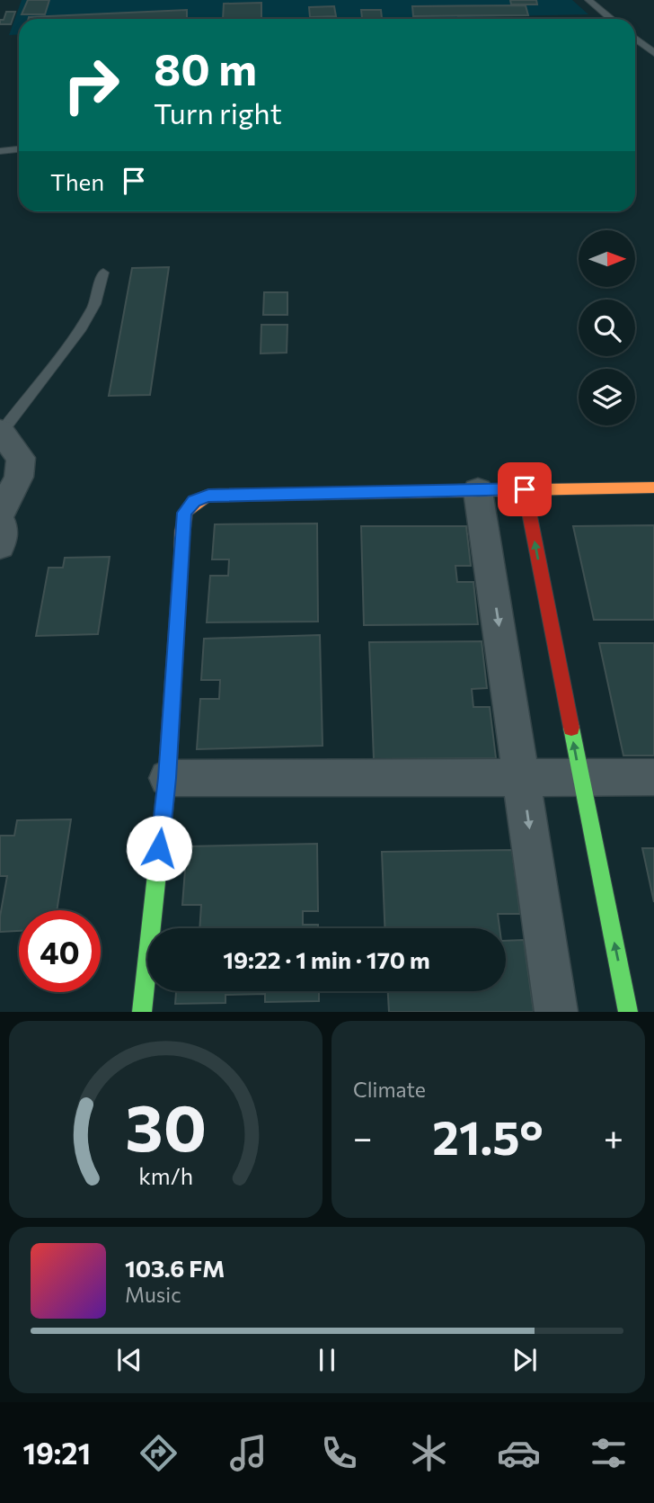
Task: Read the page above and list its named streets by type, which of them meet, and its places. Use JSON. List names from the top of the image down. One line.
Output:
{"north":"right","page":{"turn":["80 m","Turn right"],"then":"Then","limit":"40","trip":"19:22 · 1 min · 170 m","tile":"Climate","heat":["−","21.5°","+"],"song":["103.6 FM","Music"],"tabs":"19:21","gauge":["30","km/h"]}}
